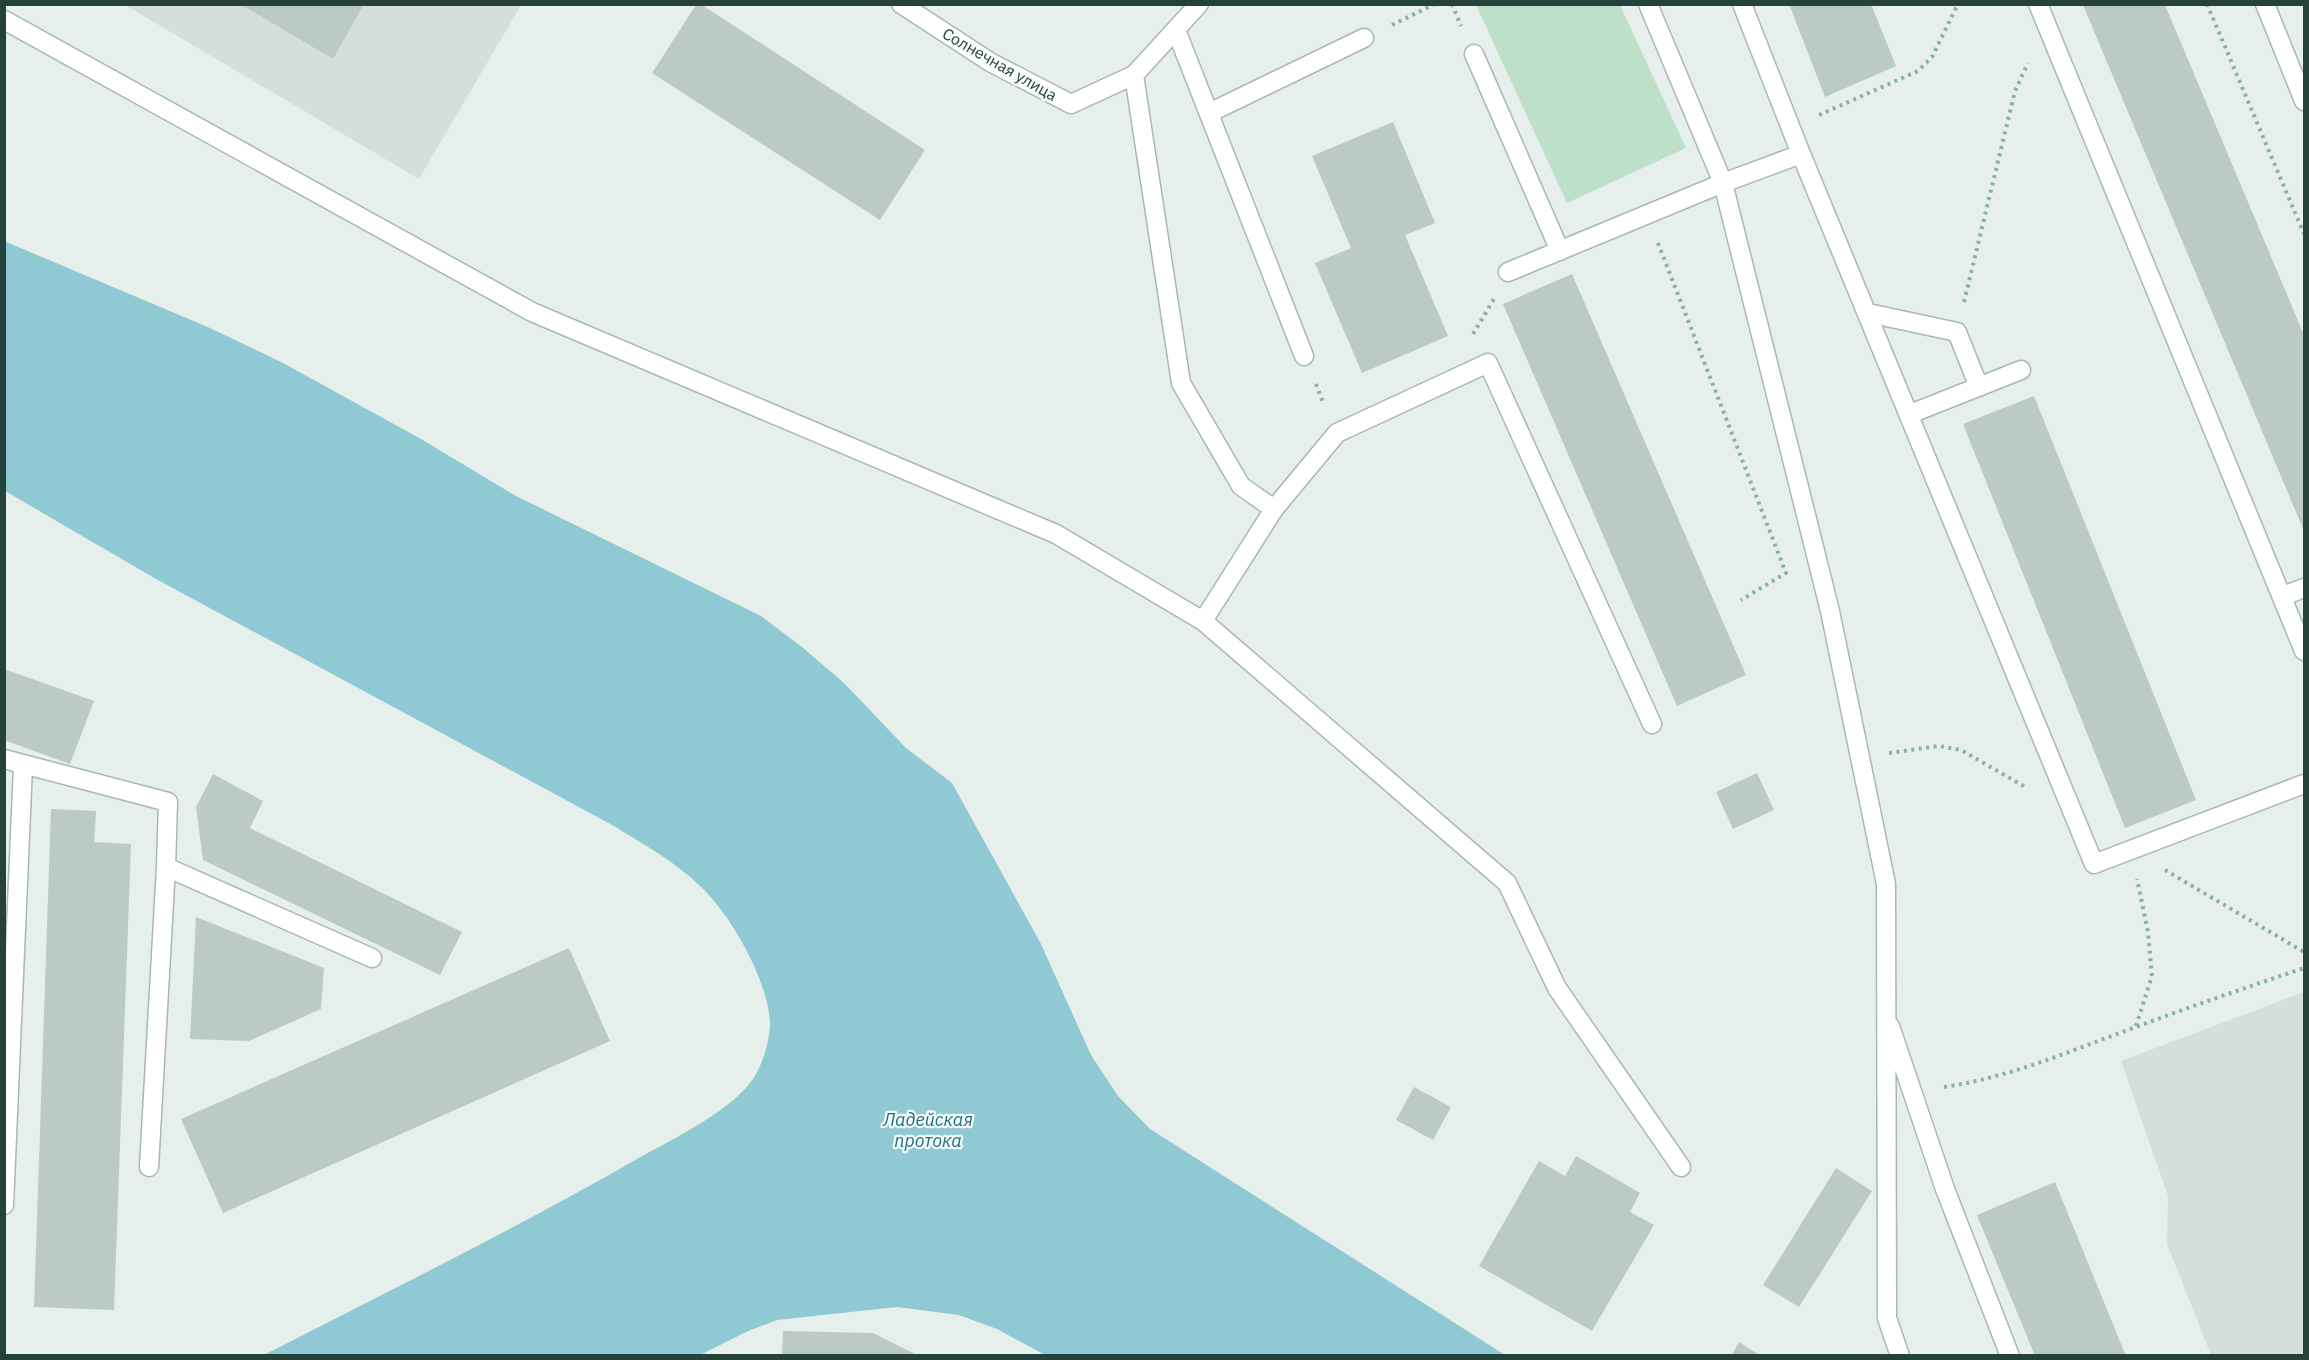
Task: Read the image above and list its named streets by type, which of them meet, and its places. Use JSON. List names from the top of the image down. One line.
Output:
{"streets":{"street":["Солнечная улица"]},"water":["Ладейская протока"]}
